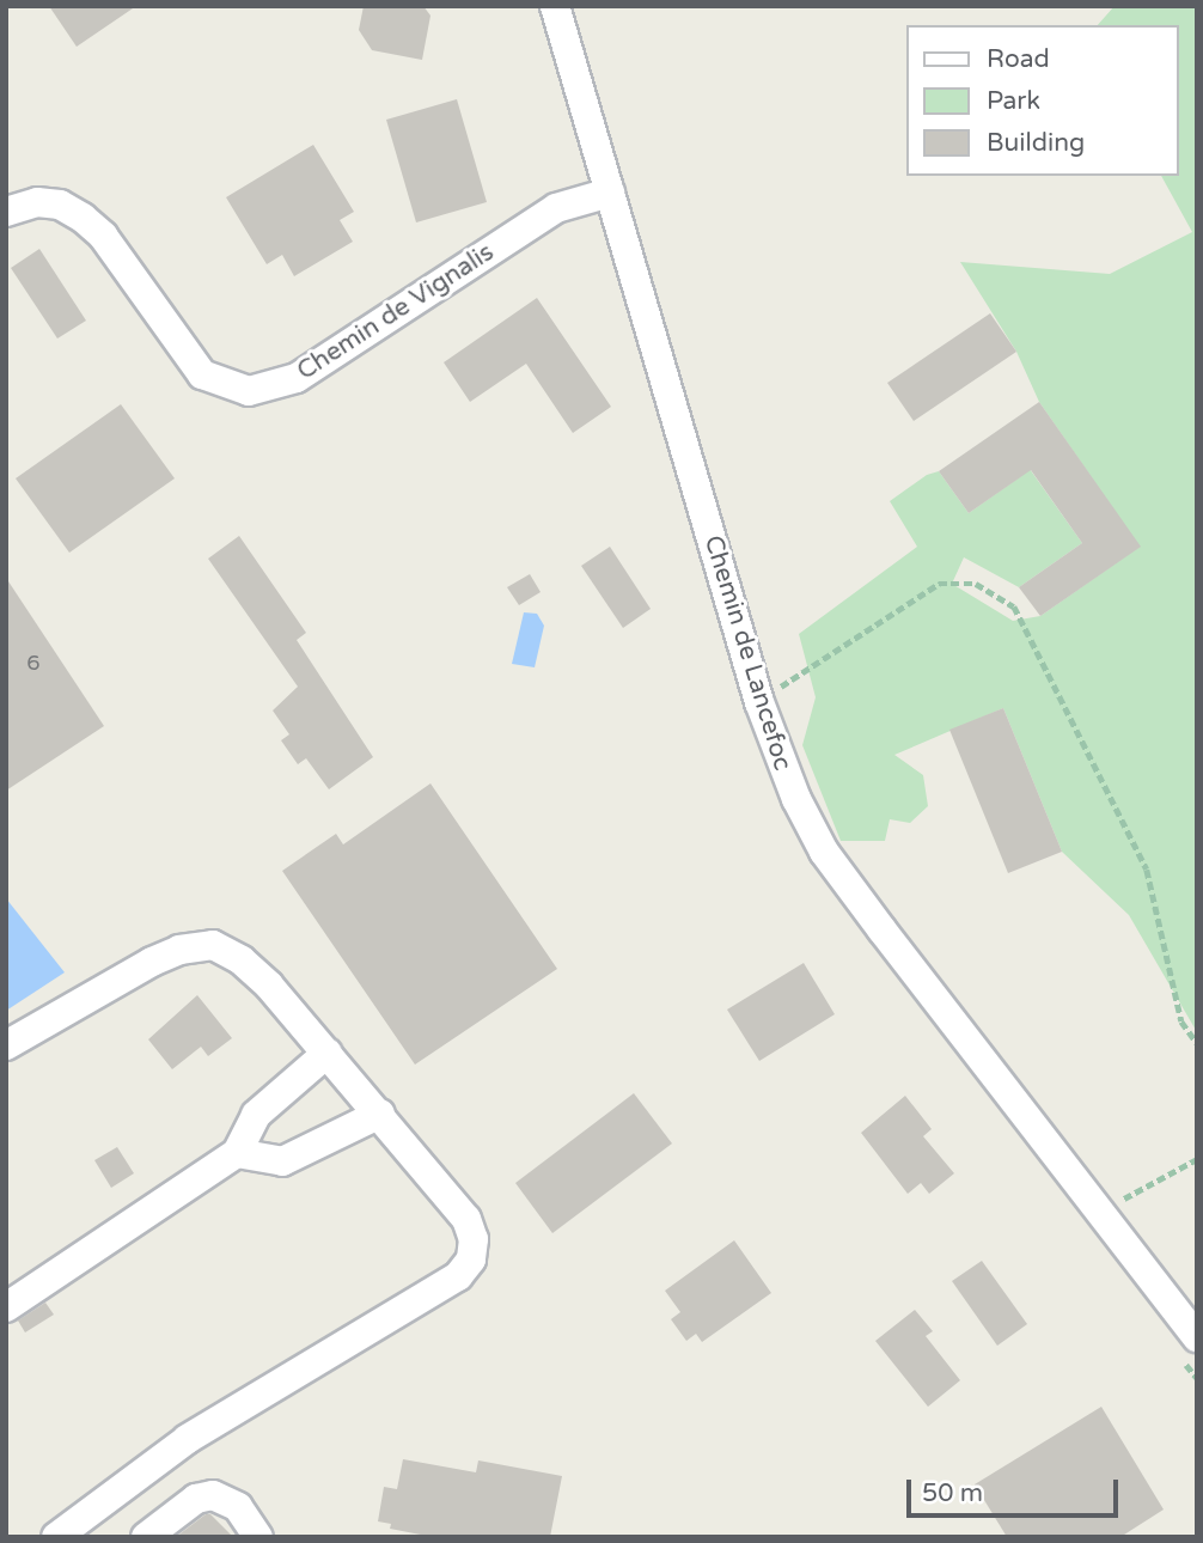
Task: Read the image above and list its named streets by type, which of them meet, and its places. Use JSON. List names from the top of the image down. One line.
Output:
{"streets":{"street":["Chemin de Vignalis","Chemin de Lancefoc"]},"crossings":[["Chemin de Vignalis","Chemin de Lancefoc"]],"house_numbers":["6"],"legend":["Road","Park","Building"],"scale_bar":"50 m"}
